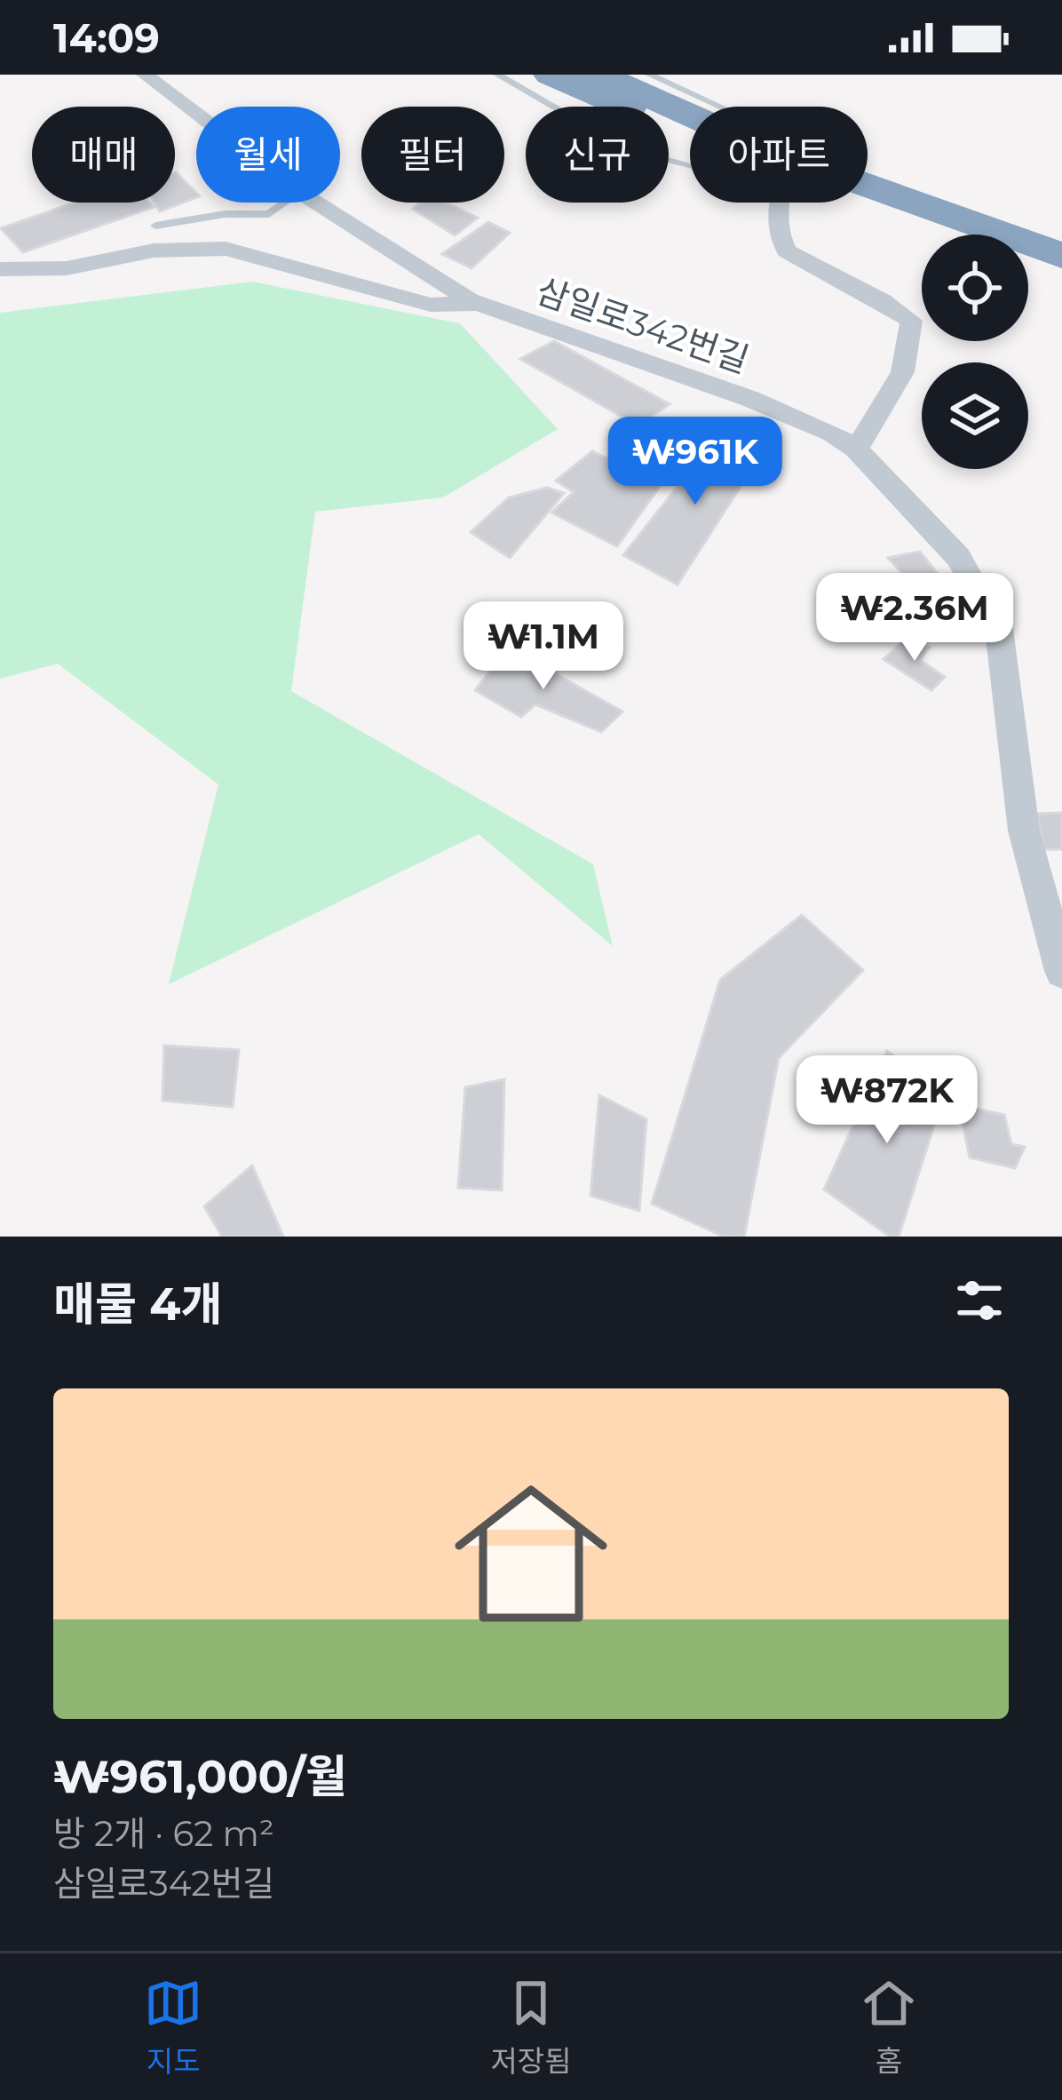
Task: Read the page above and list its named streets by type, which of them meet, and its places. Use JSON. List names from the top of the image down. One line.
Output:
{"streets":{"street":["삼일로342번길"]},"page":{"status":"14:09","chip":["매매","월세","필터","신규","아파트"],"price":["₩961K","₩2.36M","₩1.1M","₩872K"],"heading":"매물 4개","list":[{"name":"₩961,000/월","note":"방 2개 · 62 m² · 삼일로342번길"}],"tabs":["지도","저장됨","홈"]}}
